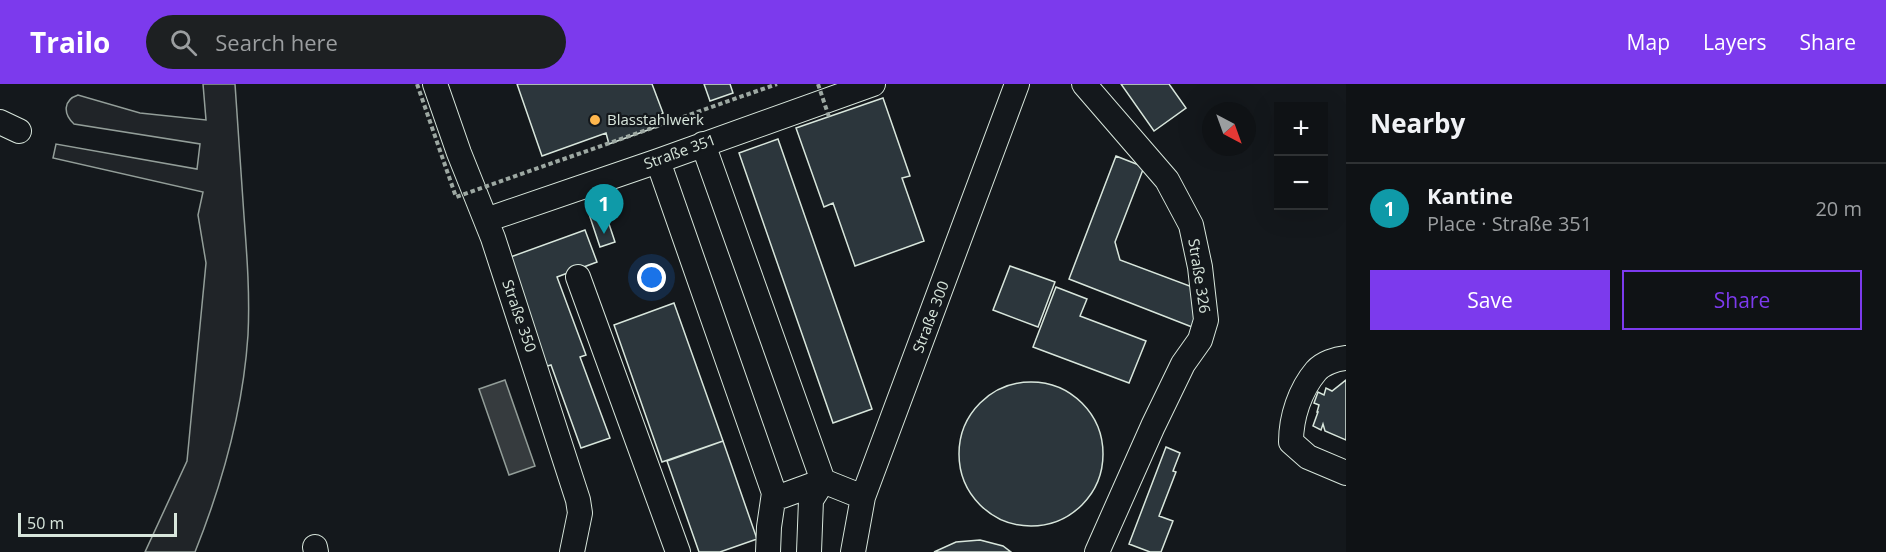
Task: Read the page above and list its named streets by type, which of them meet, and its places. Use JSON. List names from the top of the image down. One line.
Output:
{"streets":{"street":["Straße 351","Straße 326","Straße 350","Straße 300"]},"crossings":[["Straße 351","Straße 350"]],"places":["Blasstahlwerk"],"scale_bar":"50 m","north":"bottom right","page":{"header":"Trailo","search":"Search here","nav":["Map","Layers","Share"],"heading":"Nearby","map_buttons":["+","−"],"list":[{"mark":"1","name":"Kantine","note":"Place · Straße 351","value":"20 m"}],"pins":"1","buttons":["Save","Share"],"scale":"50 m"}}
